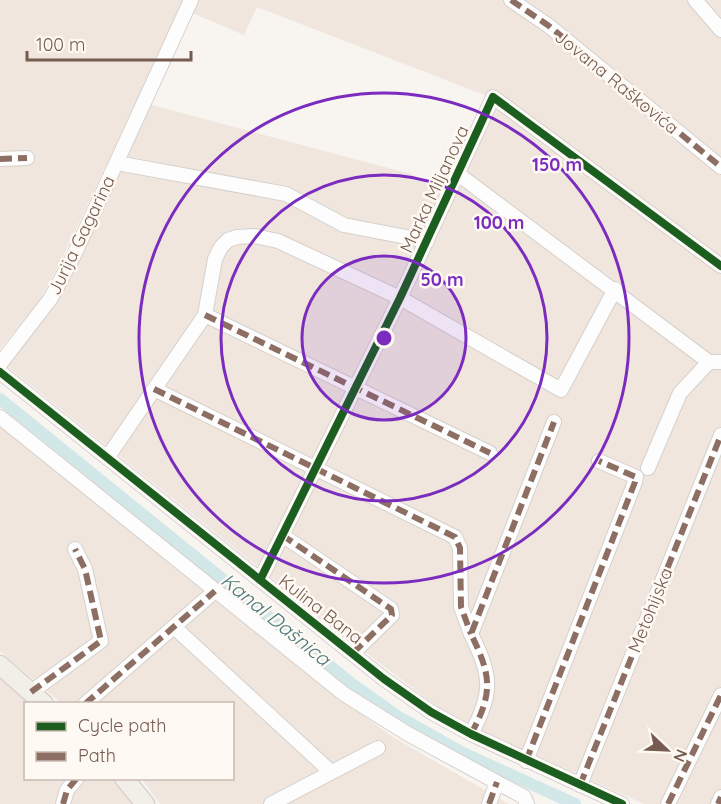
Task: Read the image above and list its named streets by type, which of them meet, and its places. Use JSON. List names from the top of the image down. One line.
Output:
{"streets":{"street":["Jovana Raškovića","Marka Miljanova","Jurija Gagarina","Kulina Bana","Metohijska"]},"crossings":[["Marka Miljanova","Jurija Gagarina"],["Marka Miljanova","Kulina Bana"],["Kulina Bana","Metohijska"]],"water":["Kanal Dašnica"],"legend":["Cycle path","Path"],"scale_bar":"100 m","north":"bottom right","rings":["150 m","100 m","50 m"]}
